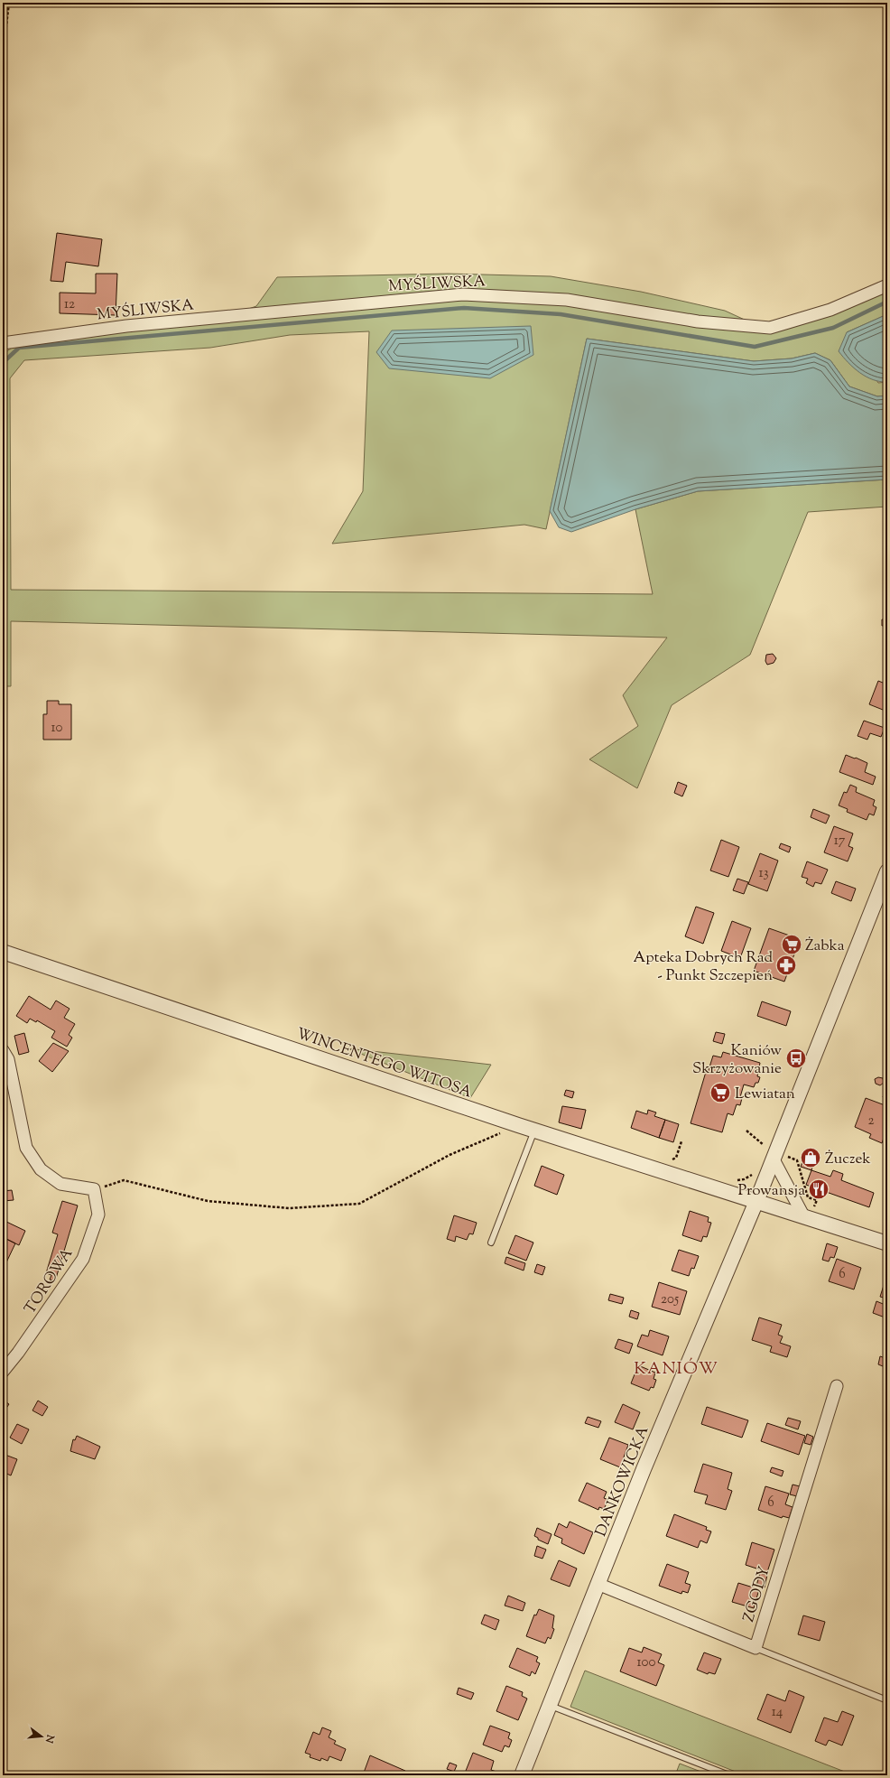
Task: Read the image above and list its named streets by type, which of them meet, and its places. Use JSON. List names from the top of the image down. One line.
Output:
{"streets":{"street":["MYŚLIWSKA","WINCENTEGO WITOSA","TOROWA","DANKOWICKA","ZGODY"]},"crossings":[["WINCENTEGO WITOSA","DANKOWICKA"],["DANKOWICKA","ZGODY"]],"districts":["KANIÓW"],"places":{"supermarket":["Żabka","Lewiatan"],"pharmacy":["Apteka Dobrych Rad - Punkt Szczepień"],"bus stop":["Kaniów Skrzyżowanie"],"shop":["Żuczek"],"restaurant":["Prowansja"]},"house_numbers":["12","10","17","13","2","6","205","6","100","14"],"north":"right"}
